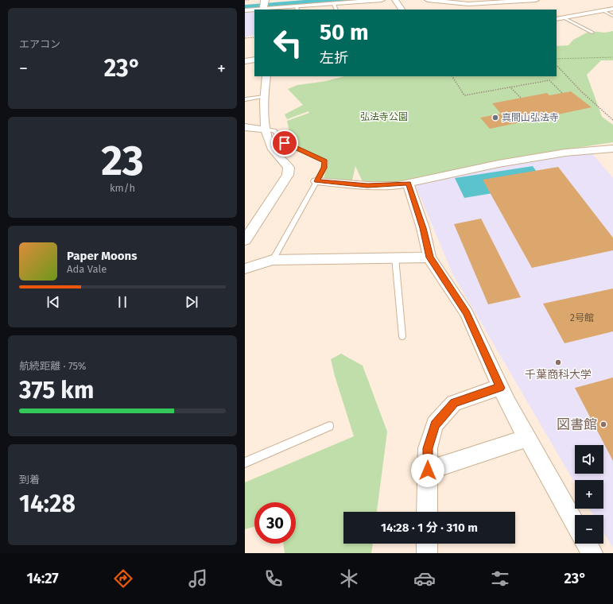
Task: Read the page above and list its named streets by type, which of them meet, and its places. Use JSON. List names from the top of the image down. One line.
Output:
{"parks":["弘法寺公園"],"places":["真間山弘法寺","千葉商科大学","図書館"],"house_numbers":["2号館"],"page":{"tile":["エアコン",["23","km/h"],["航続距離 · 75%","375 km"],["到着","14:28"]],"turn":["50 m","左折"],"heat":["−","23°","+"],"song":["Paper Moons","Ada Vale"],"map_buttons":["+","−"],"limit":"30","trip":"14:28 · 1 分 · 310 m","tabs":["14:27","23°"]}}
